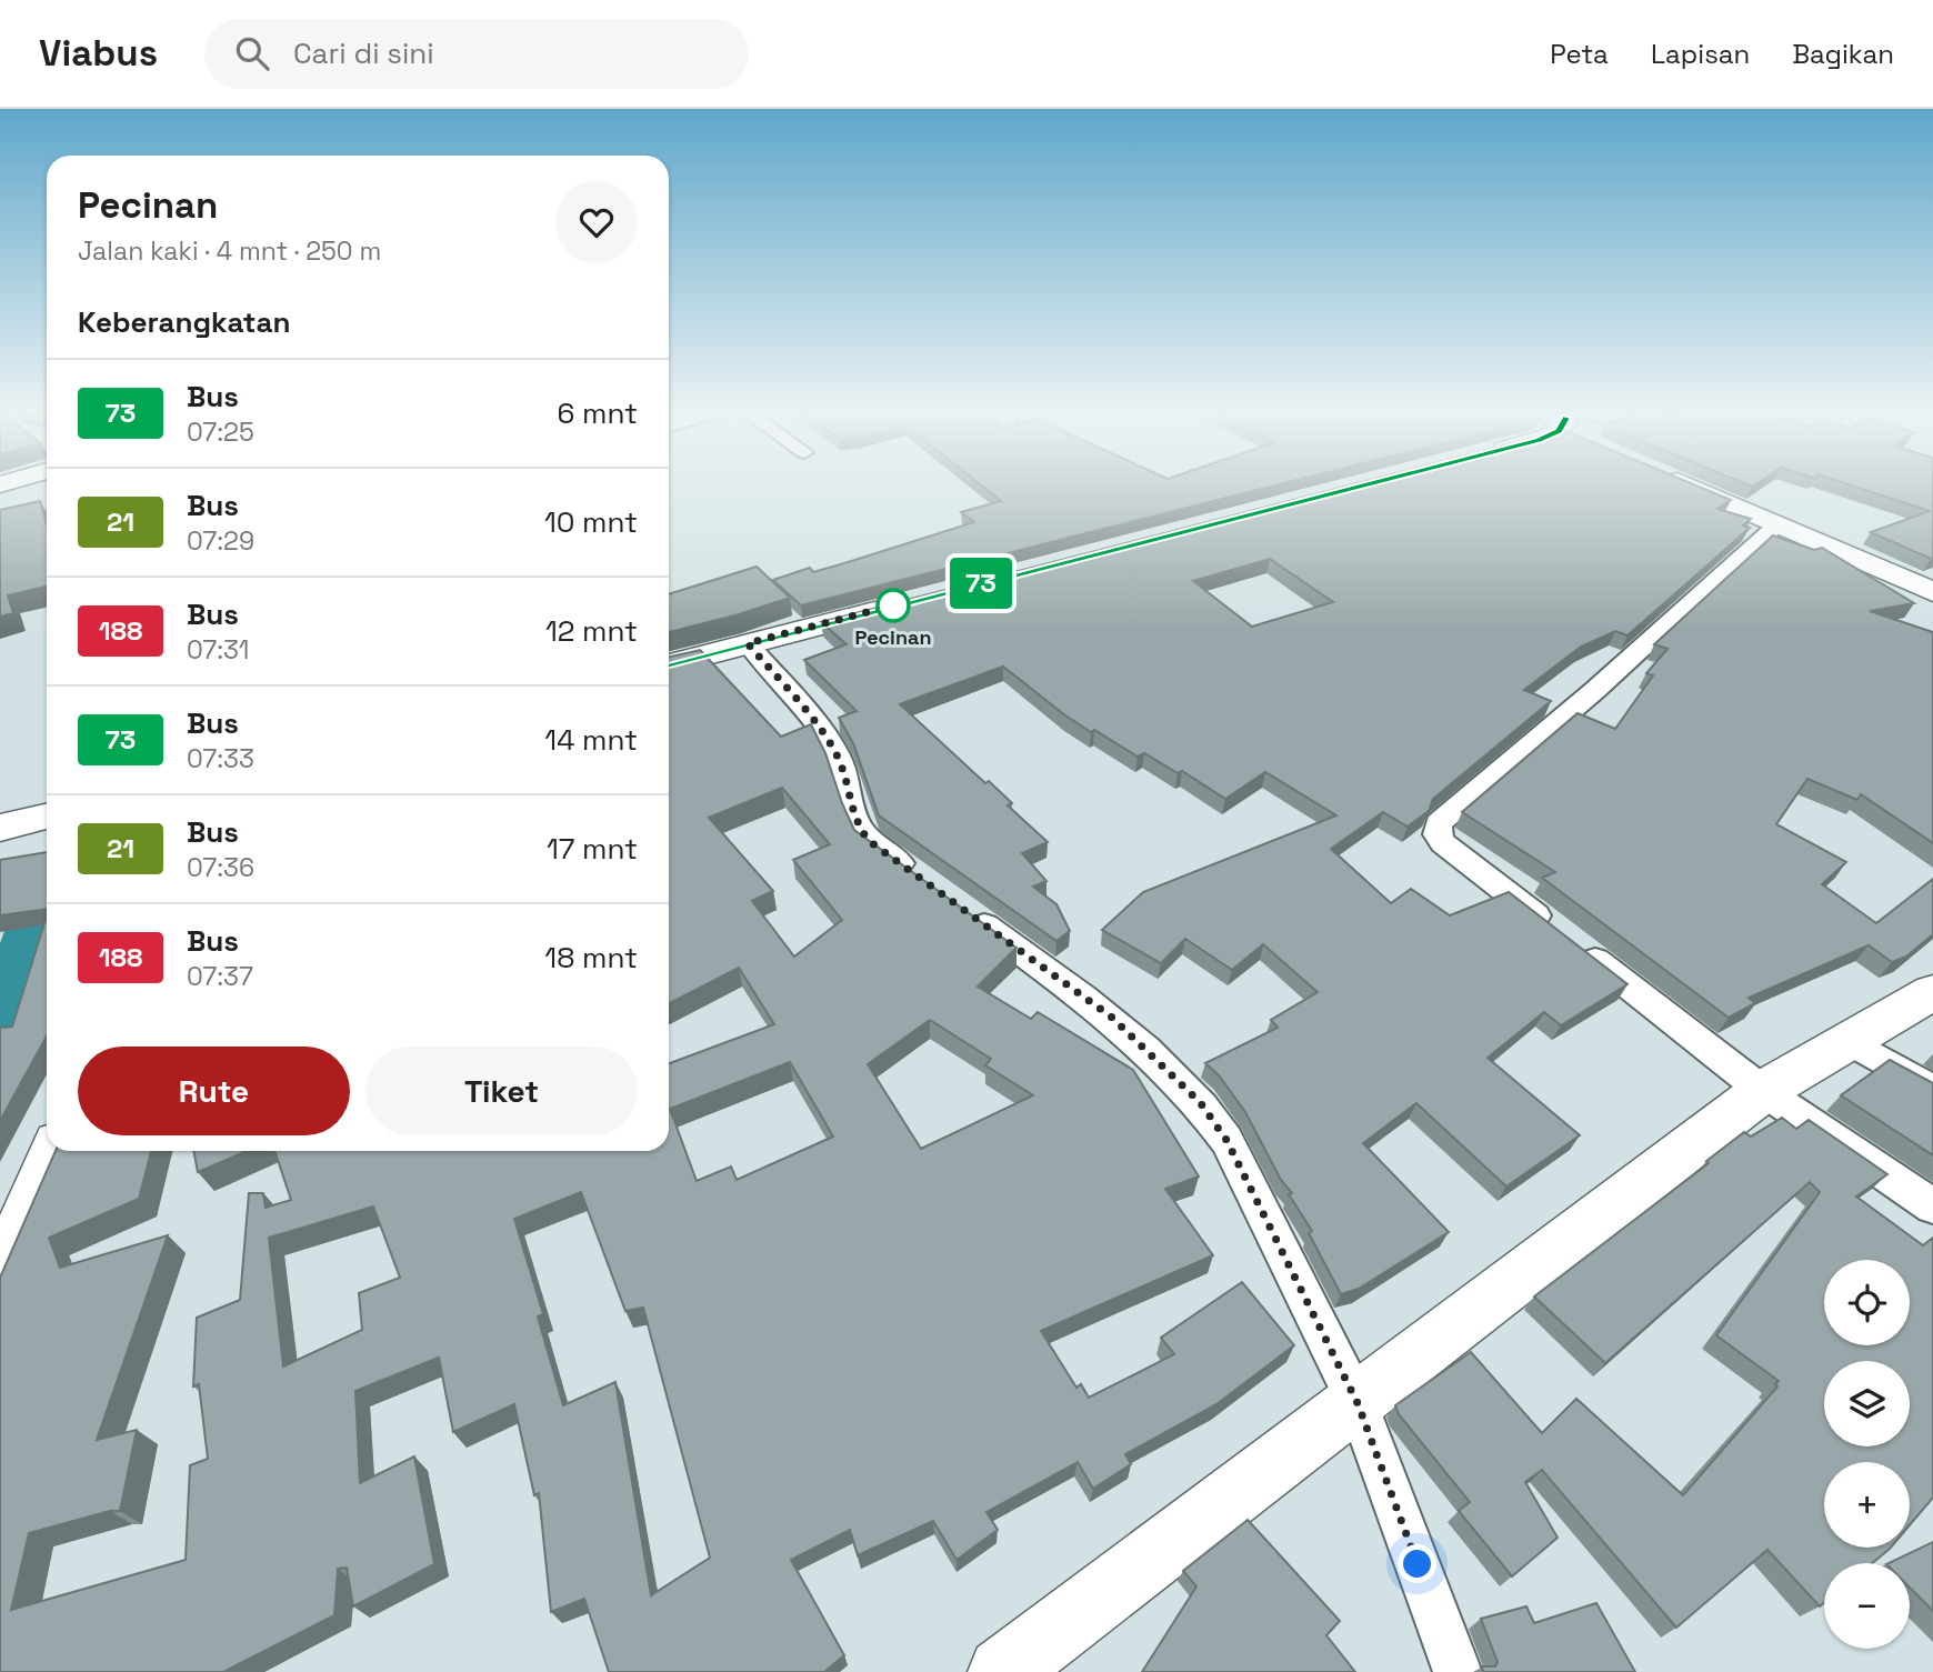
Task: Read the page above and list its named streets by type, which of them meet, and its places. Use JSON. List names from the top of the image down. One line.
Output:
{"places":["Pecinan"],"lines":["bus line 73"],"page":{"header":"Viabus","search":"Cari di sini","nav":["Peta","Lapisan","Bagikan"],"on_map":"73","heading":[["Pecinan","Jalan kaki · 4 mnt · 250 m"],"Keberangkatan"],"list":[{"mark":"73","name":"Bus","note":"07:25","value":"6 mnt"},{"mark":"21","name":"Bus","note":"07:29","value":"10 mnt"},{"mark":"188","name":"Bus","note":"07:31","value":"12 mnt"},{"mark":"73","name":"Bus","note":"07:33","value":"14 mnt"},{"mark":"21","name":"Bus","note":"07:36","value":"17 mnt"},{"mark":"188","name":"Bus","note":"07:37","value":"18 mnt"}],"buttons":["Rute","Tiket"],"map_buttons":["+","−"]}}
